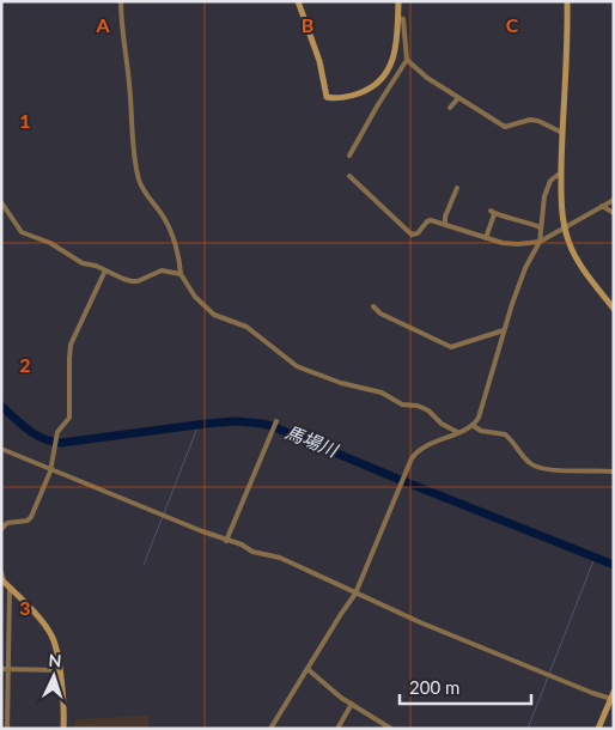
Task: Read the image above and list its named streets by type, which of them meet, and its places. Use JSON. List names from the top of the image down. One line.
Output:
{"water":["馬場川"],"scale_bar":"200 m","north":"top","grid":{"columns":["A","B","C"],"rows":["1","2","3"]}}
